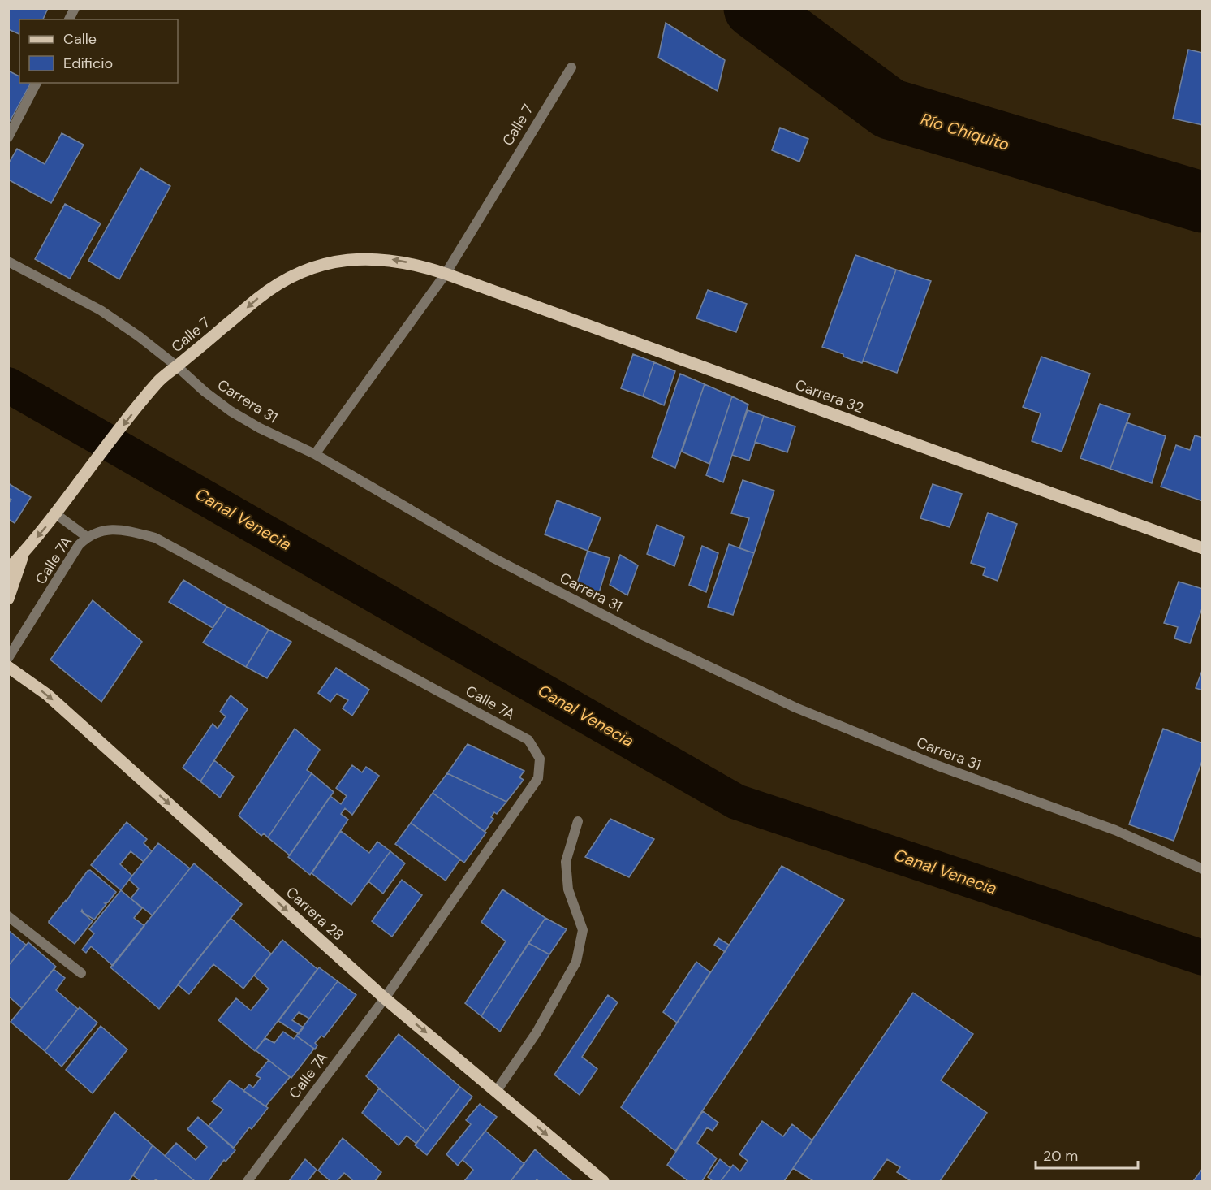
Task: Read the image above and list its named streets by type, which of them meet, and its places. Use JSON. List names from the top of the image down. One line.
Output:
{"streets":{"main road":["Calle 7","Carrera 32","Carrera 28"],"street":["Carrera 31","Calle 7A"]},"crossings":[["Calle 7","Carrera 32"],["Calle 7","Carrera 31"],["Calle 7A","Carrera 28"]],"one_way":["Calle 7","Carrera 28"],"water":["Río Chiquito","Canal Venecia"],"legend":["Calle","Edificio"],"scale_bar":"20 m"}
